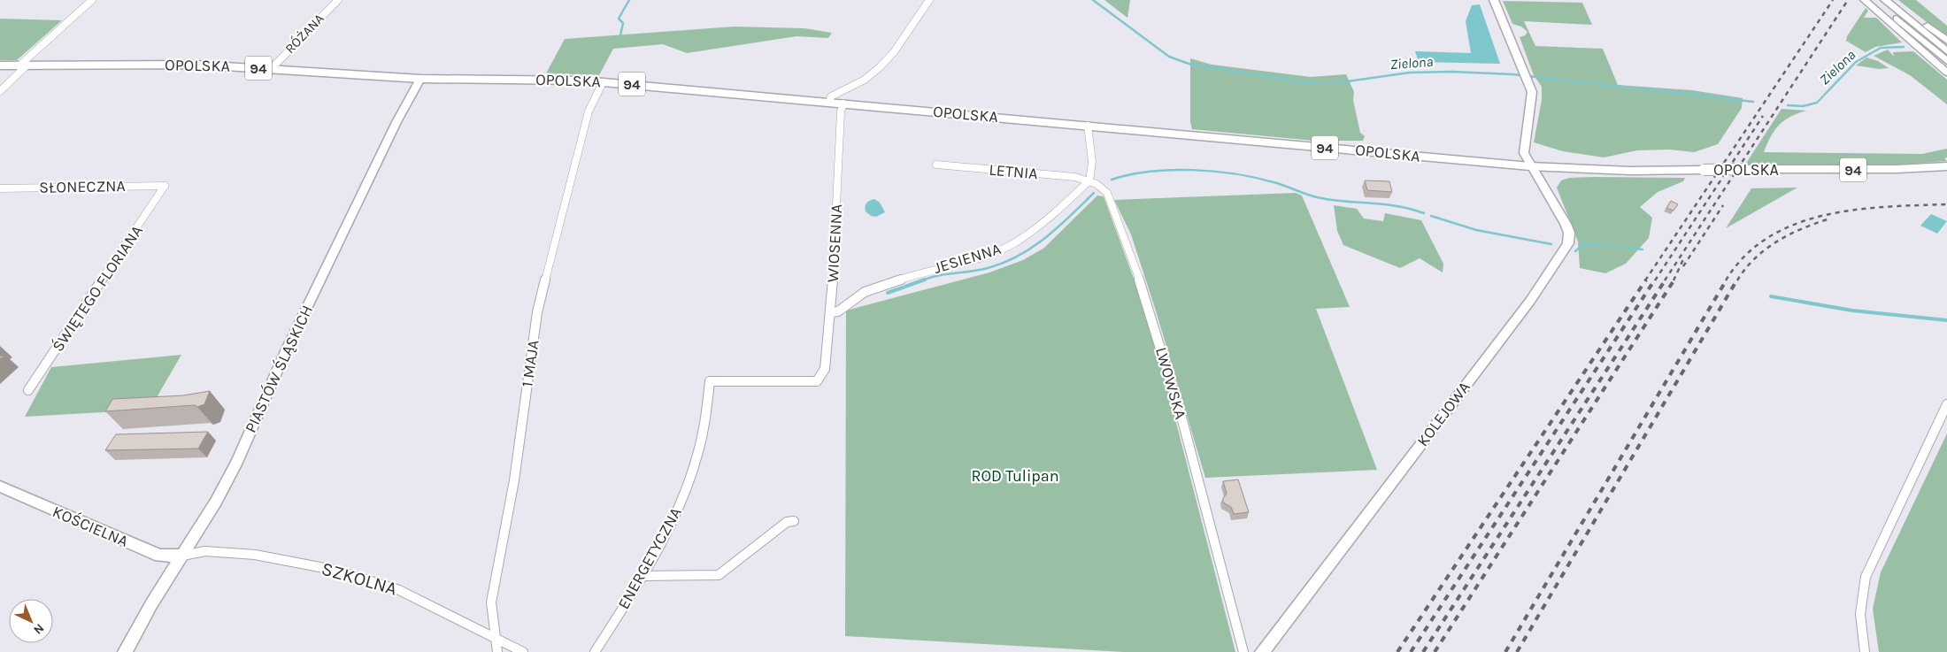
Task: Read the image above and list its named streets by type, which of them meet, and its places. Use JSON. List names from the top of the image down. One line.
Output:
{"streets":{"main road":["OPOLSKA","94"],"street":["RÓŻANA","LETNIA","SŁONECZNA","WIOSENNA","JESIENNA","ŚWIĘTEGO FLORIANA","1 MAJA","PIASTÓW ŚLĄSKICH","LWOWSKA","KOLEJOWA","KOŚCIELNA","ENERGETYCZNA","SZKOLNA"]},"crossings":[["RÓŻANA","OPOLSKA"],["OPOLSKA","WIOSENNA"],["OPOLSKA","1 MAJA"],["OPOLSKA","PIASTÓW ŚLĄSKICH"],["OPOLSKA","KOLEJOWA"],["LETNIA","JESIENNA"],["LETNIA","LWOWSKA"],["SŁONECZNA","ŚWIĘTEGO FLORIANA"],["WIOSENNA","JESIENNA"],["WIOSENNA","ENERGETYCZNA"],["JESIENNA","LWOWSKA"],["1 MAJA","SZKOLNA"],["PIASTÓW ŚLĄSKICH","KOŚCIELNA"],["PIASTÓW ŚLĄSKICH","SZKOLNA"],["KOŚCIELNA","SZKOLNA"]],"water":["Zielona"],"parks":["ROD Tulipan"],"north":"bottom right"}
